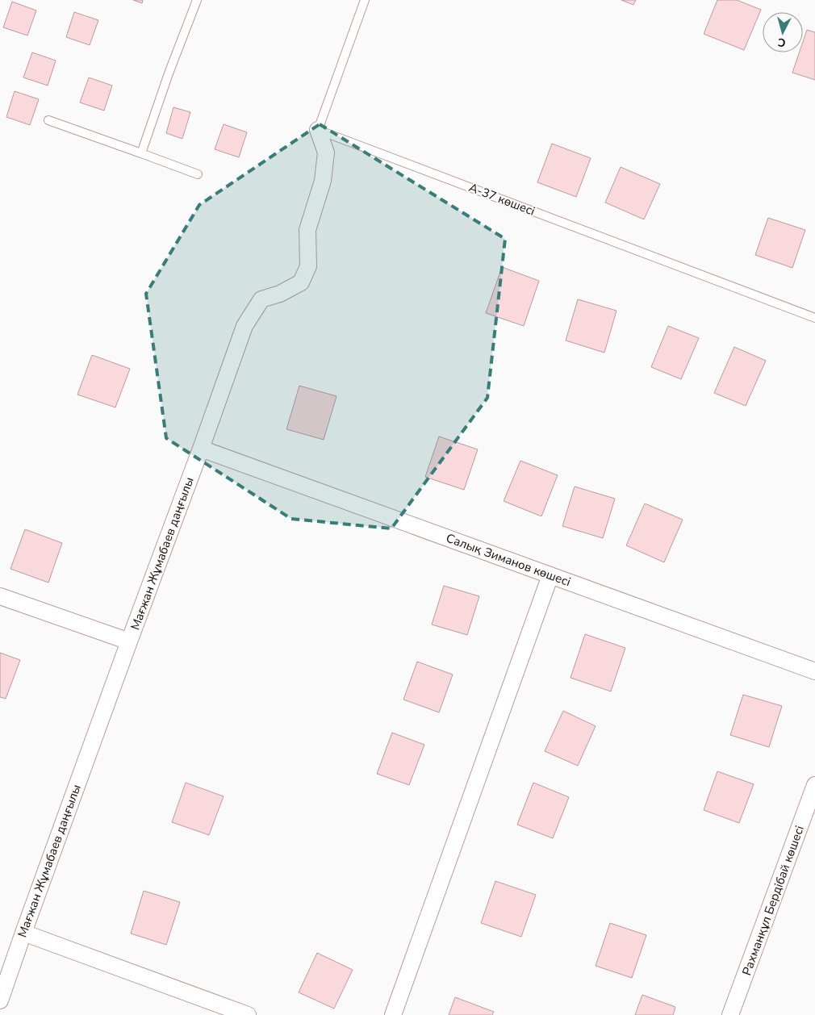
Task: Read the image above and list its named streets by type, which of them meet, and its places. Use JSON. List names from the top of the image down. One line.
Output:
{"streets":{"street":["Мағжан Жұмабаев даңғылы","Салық Зиманов көшесі","Рахманқұл Бердібай көшесі"],"lane":["А-37 көшесі"]},"crossings":[["А-37 көшесі","Мағжан Жұмабаев даңғылы"],["Мағжан Жұмабаев даңғылы","Салық Зиманов көшесі"]],"north":"bottom"}
